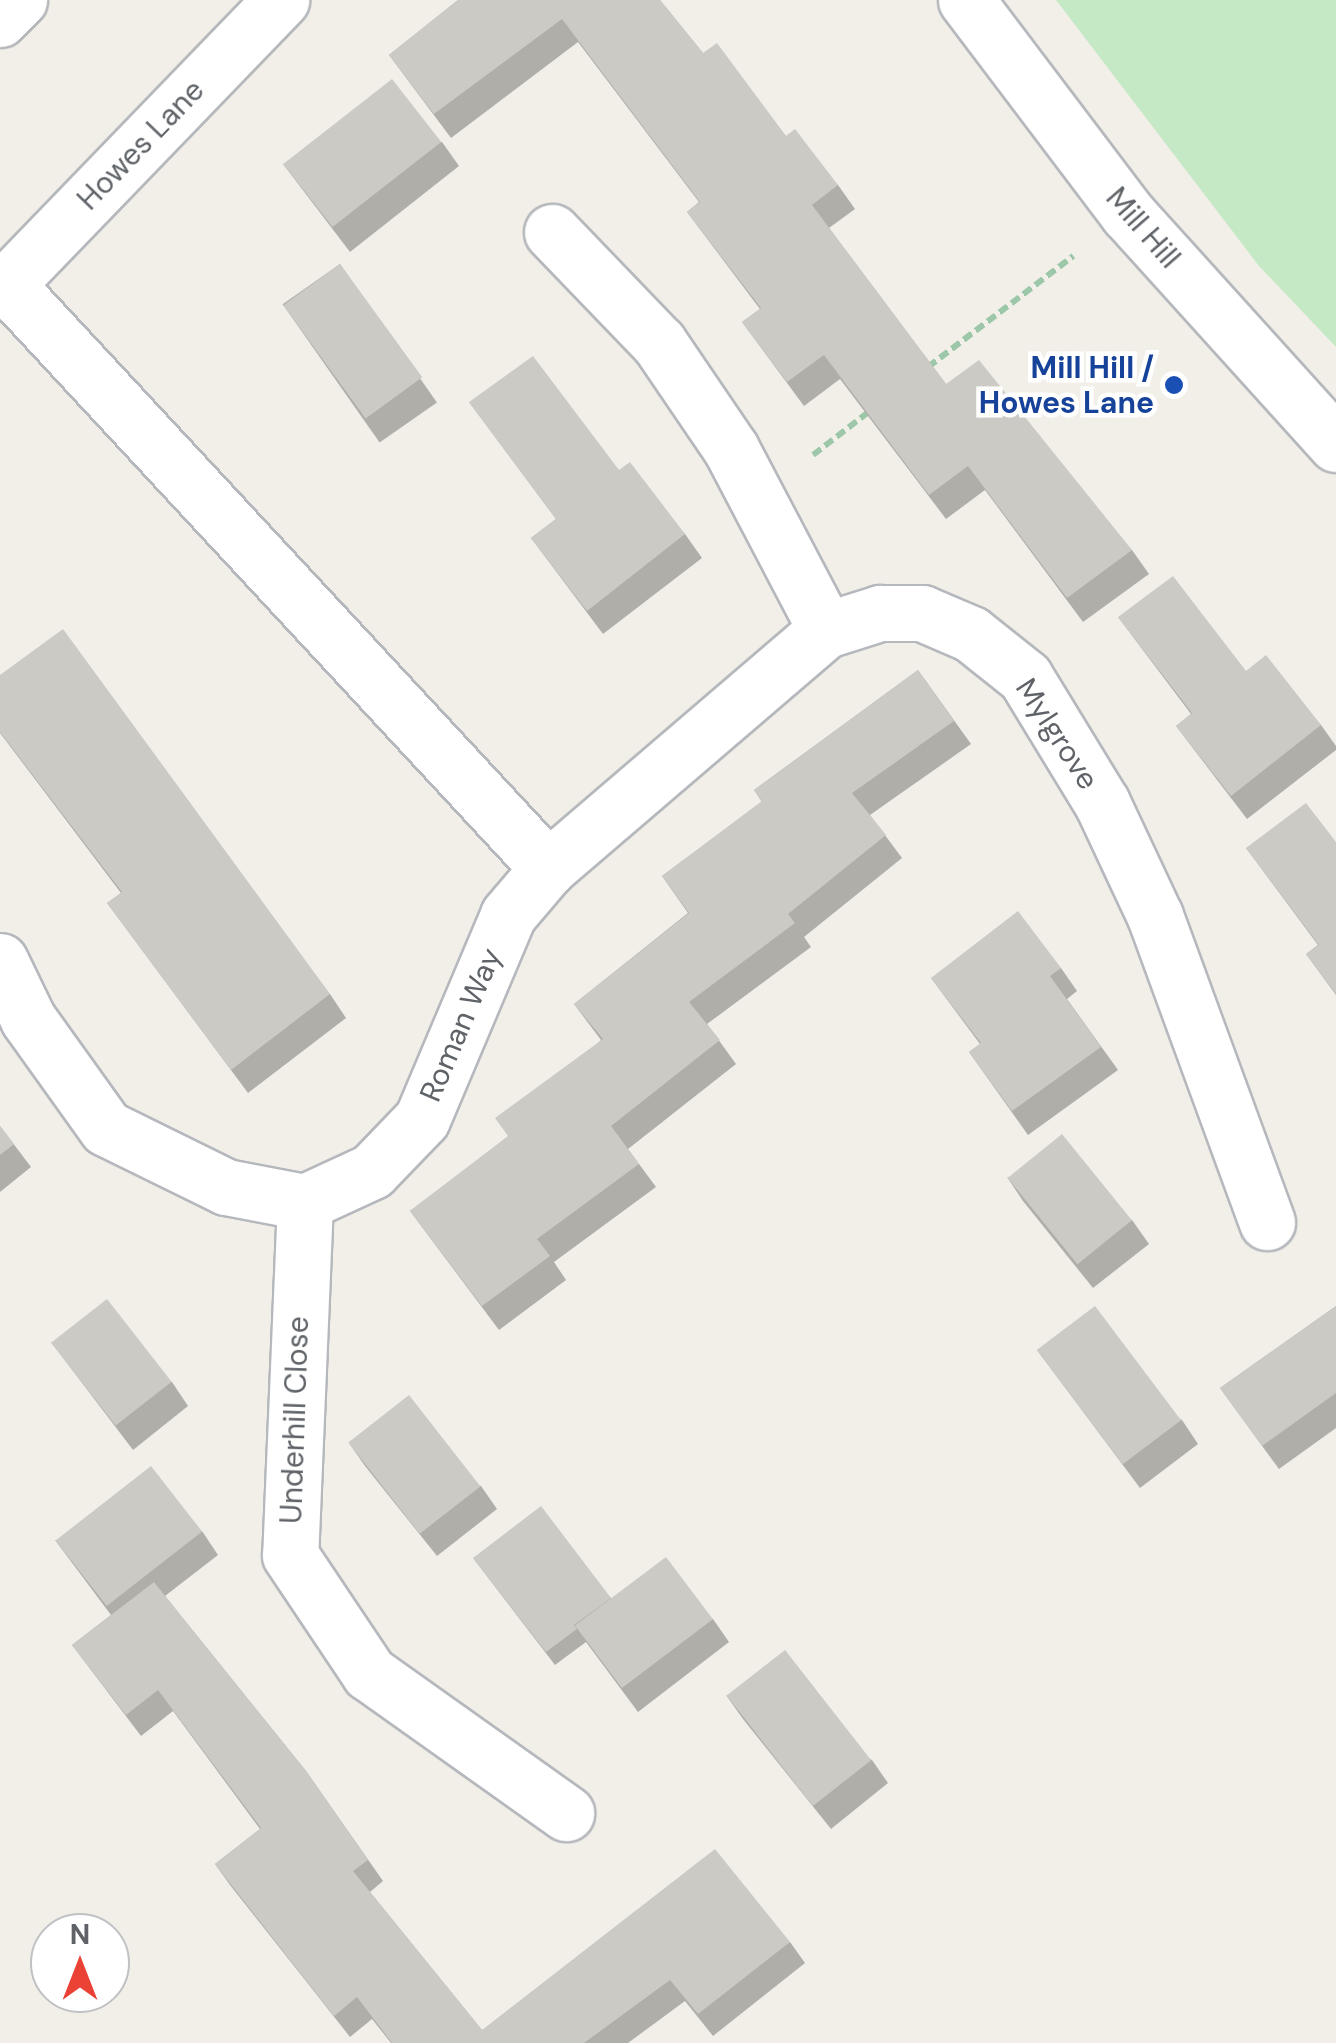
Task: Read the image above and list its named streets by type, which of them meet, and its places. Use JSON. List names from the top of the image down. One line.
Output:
{"streets":{"street":["Howes Lane","Mill Hill","Mylgrove","Roman Way","Underhill Close"]},"crossings":[["Mylgrove","Roman Way"],["Roman Way","Underhill Close"]],"places":["Mill Hill / Howes Lane"],"north":"top"}
